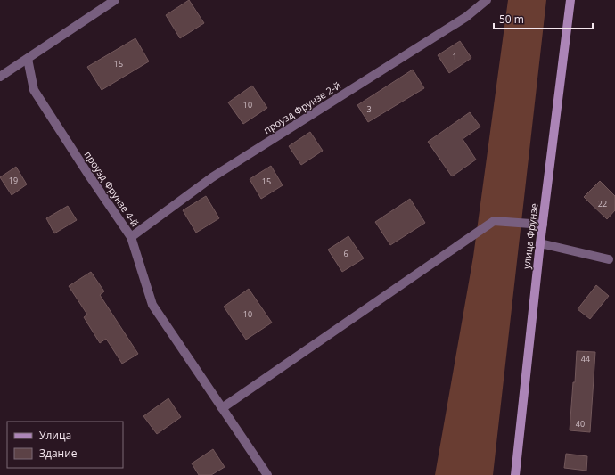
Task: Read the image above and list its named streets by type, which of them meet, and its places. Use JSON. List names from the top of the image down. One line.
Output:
{"streets":{"street":["проузд Фрунзе 2-й","проузд Фрунзе 4-й","улица Фрунзе"]},"crossings":[["проузд Фрунзе 2-й","проузд Фрунзе 4-й"]],"house_numbers":["1","15","10","3","19","15","22","6","10","44","40"],"legend":["Улица","Здание"],"scale_bar":"50 m"}
